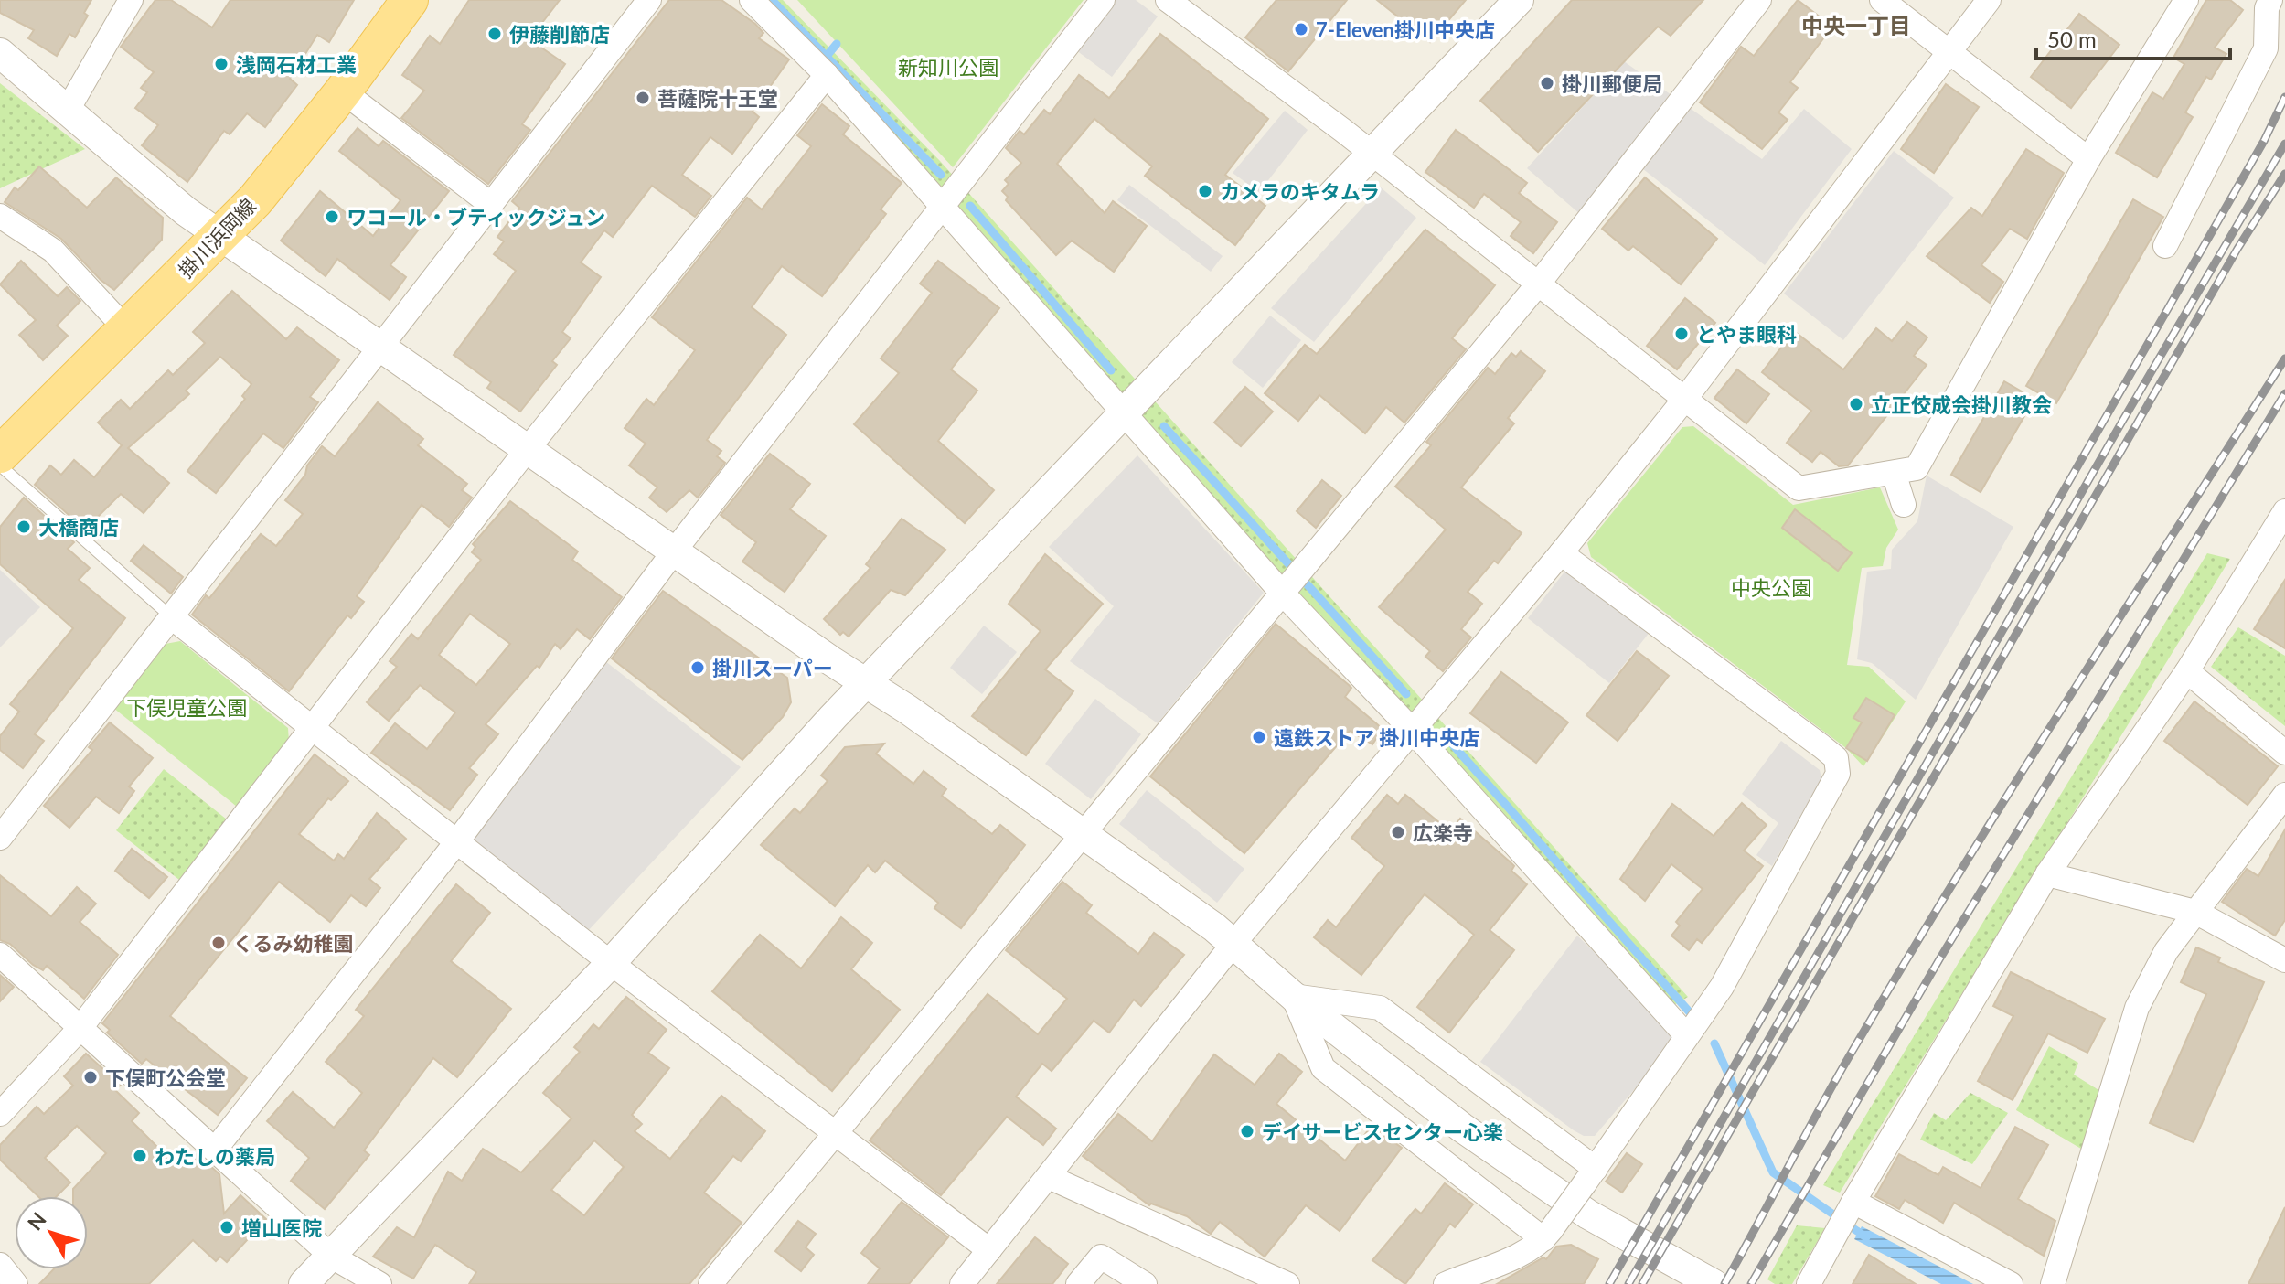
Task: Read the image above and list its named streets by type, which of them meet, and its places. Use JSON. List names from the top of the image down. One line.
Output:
{"streets":{"main road":["掛川浜岡線"]},"districts":["中央一丁目"],"parks":["新知川公園","中央公園","下俣児童公園"],"places":["7-Eleven掛川中央店","伊藤削節店","浅岡石材工業","掛川郵便局","菩薩院十王堂","カメラのキタムラ","ワコール・ブティックジュン","とやま眼科","立正佼成会掛川教会","大橋商店","掛川スーパー","遠鉄ストア 掛川中央店","広楽寺","くるみ幼稚園","下俣町公会堂","デイサービスセンター心楽","わたしの薬局","増山医院"],"scale_bar":"50 m","north":"top left"}
